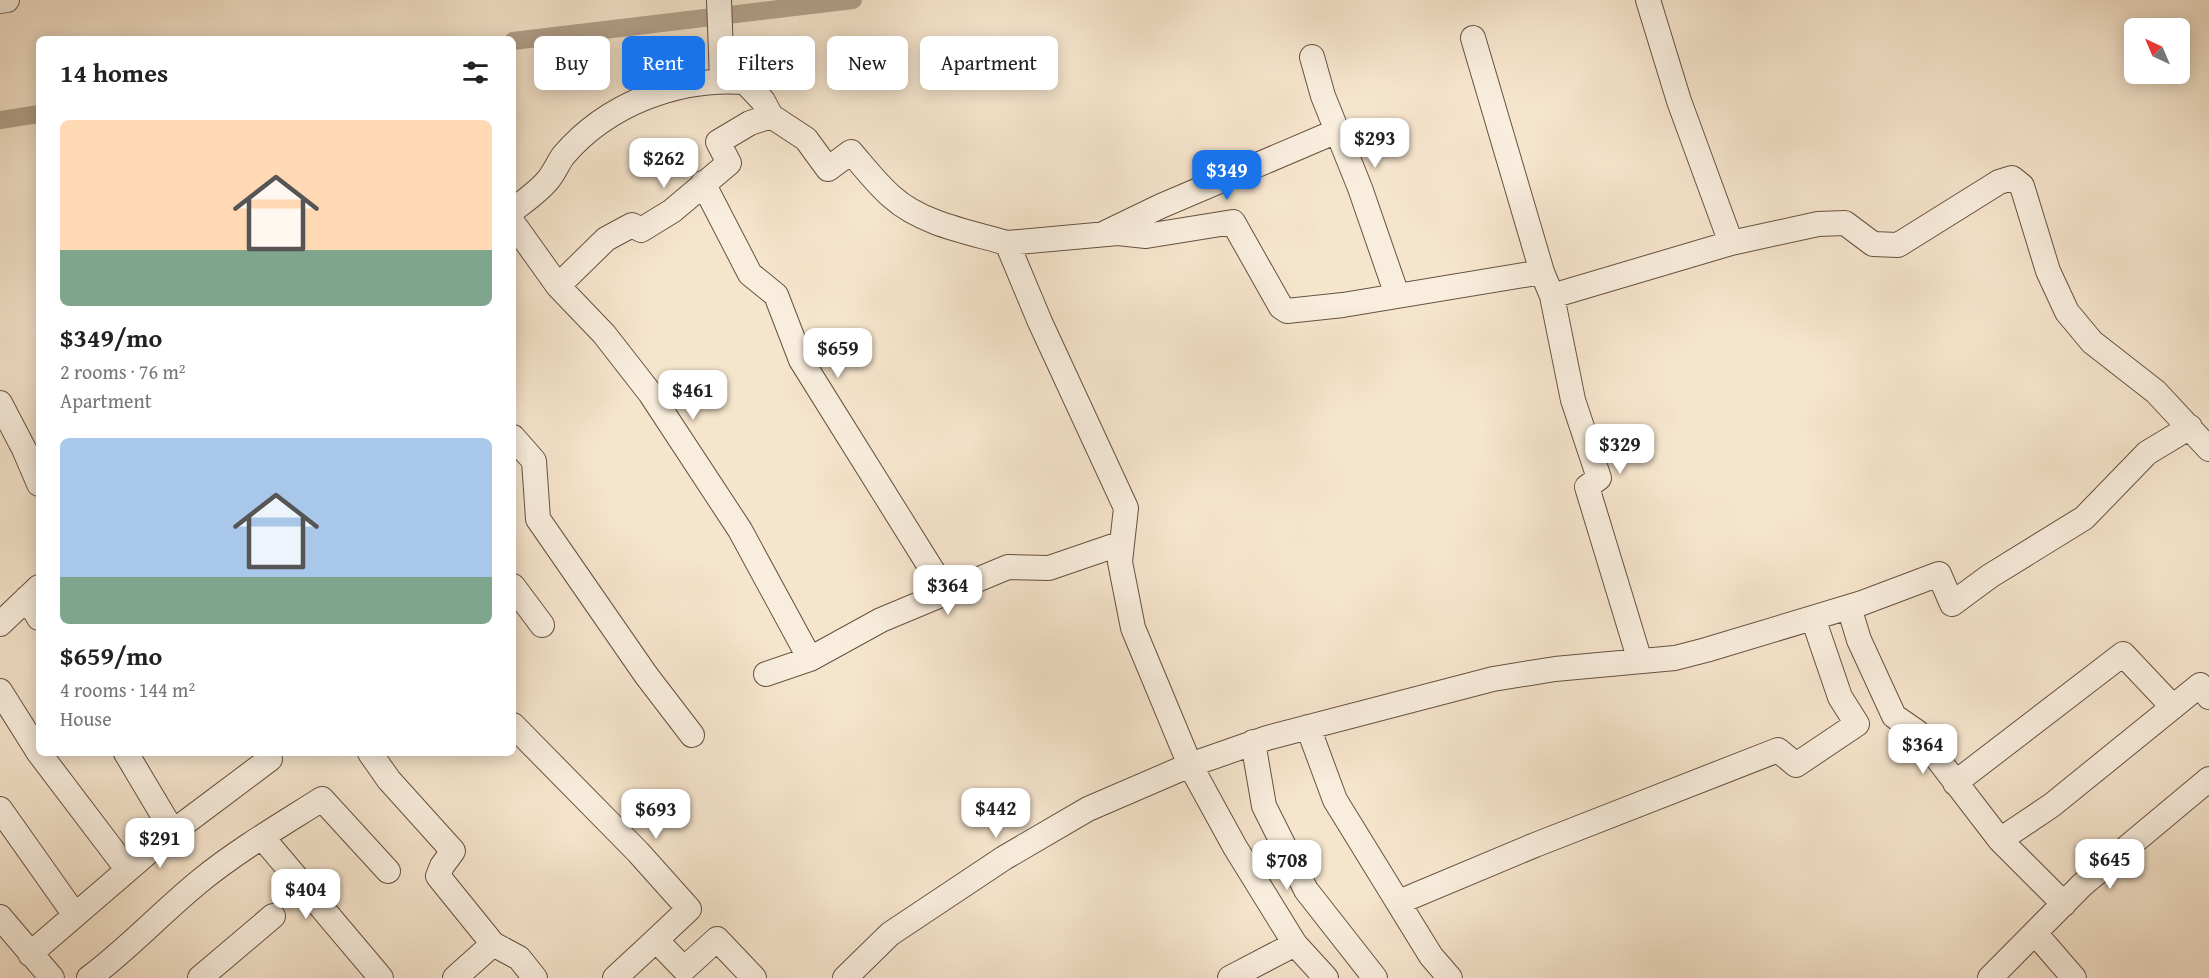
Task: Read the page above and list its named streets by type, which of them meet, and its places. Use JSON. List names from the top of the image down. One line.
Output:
{"north":"top left","page":{"chip":["Buy","Rent","Filters","New","Apartment"],"heading":"14 homes","list":[{"name":"$349/mo","note":"2 rooms · 76 m² · Apartment"},{"name":"$659/mo","note":"4 rooms · 144 m² · House"}],"price":["$293","$262","$349","$659","$461","$329","$364","$364","$442","$693","$291","$645","$708","$404"]}}
